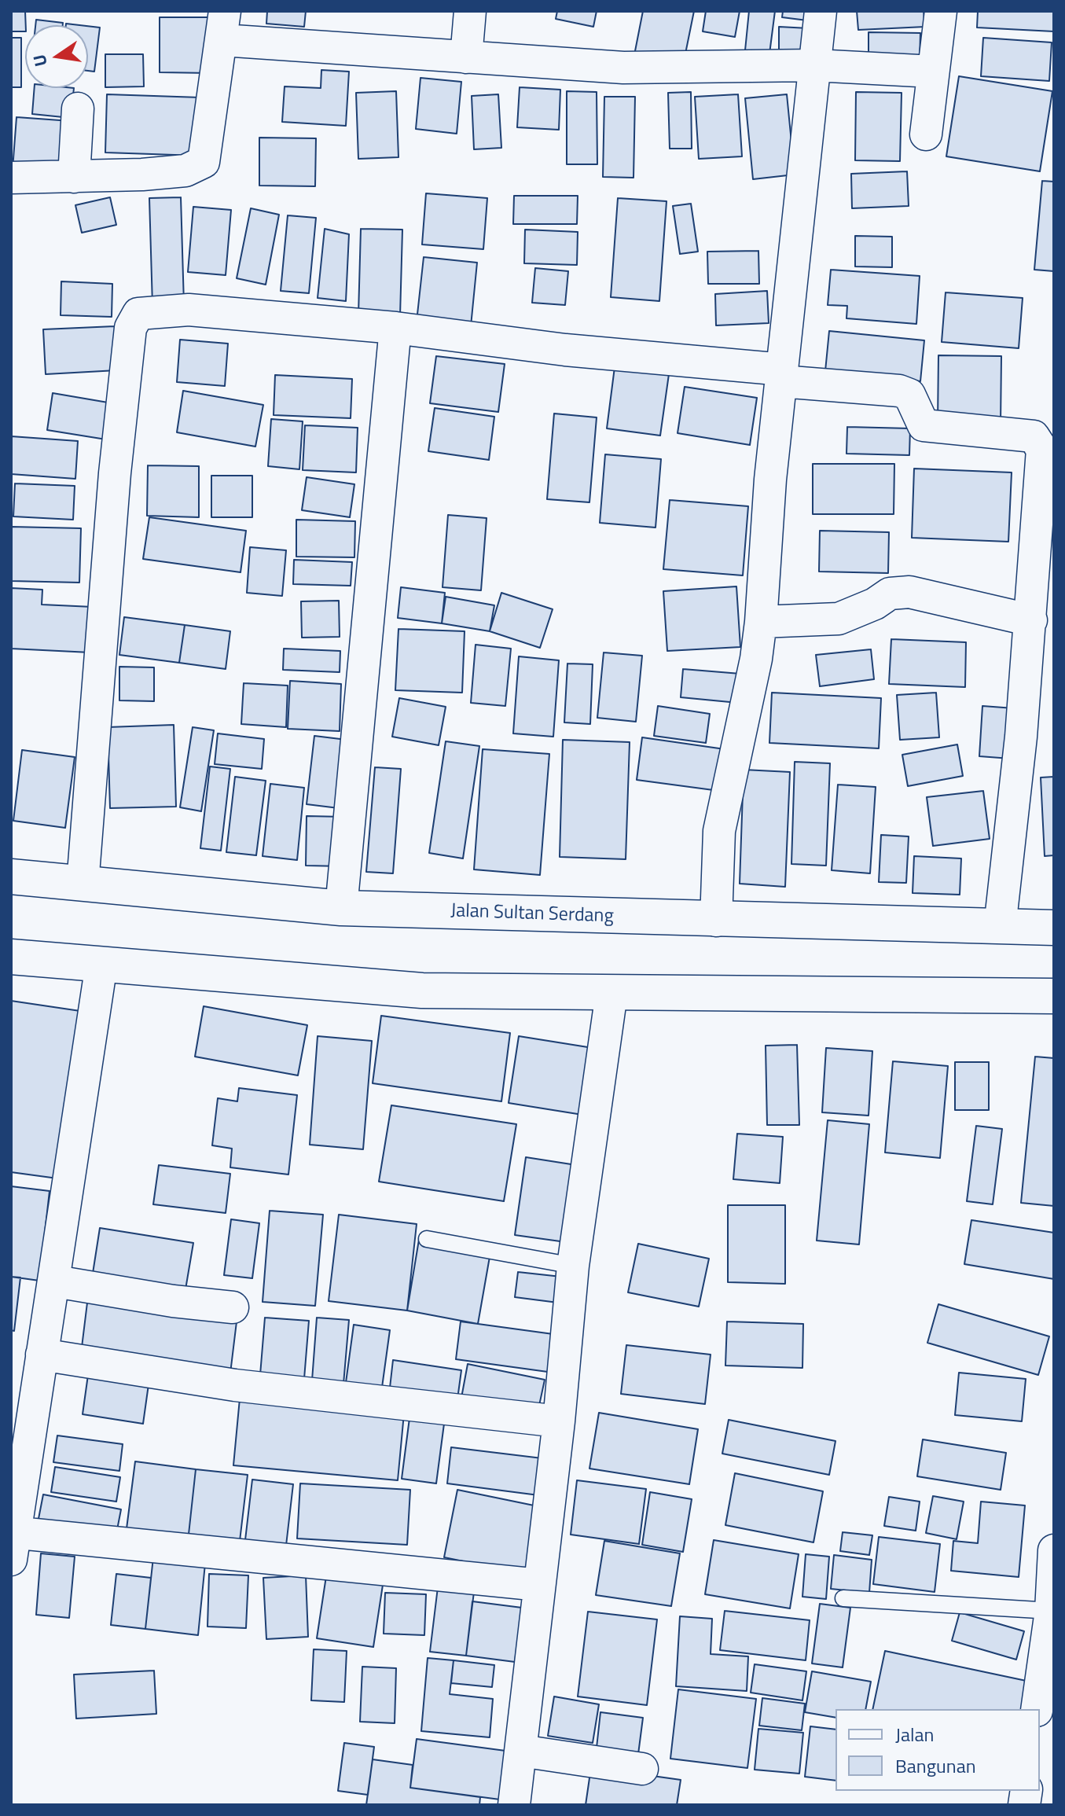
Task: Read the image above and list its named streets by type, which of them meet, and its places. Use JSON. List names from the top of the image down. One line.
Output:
{"streets":{"highway":["Jalan Sultan Serdang"]},"legend":["Jalan","Bangunan"],"north":"left"}
